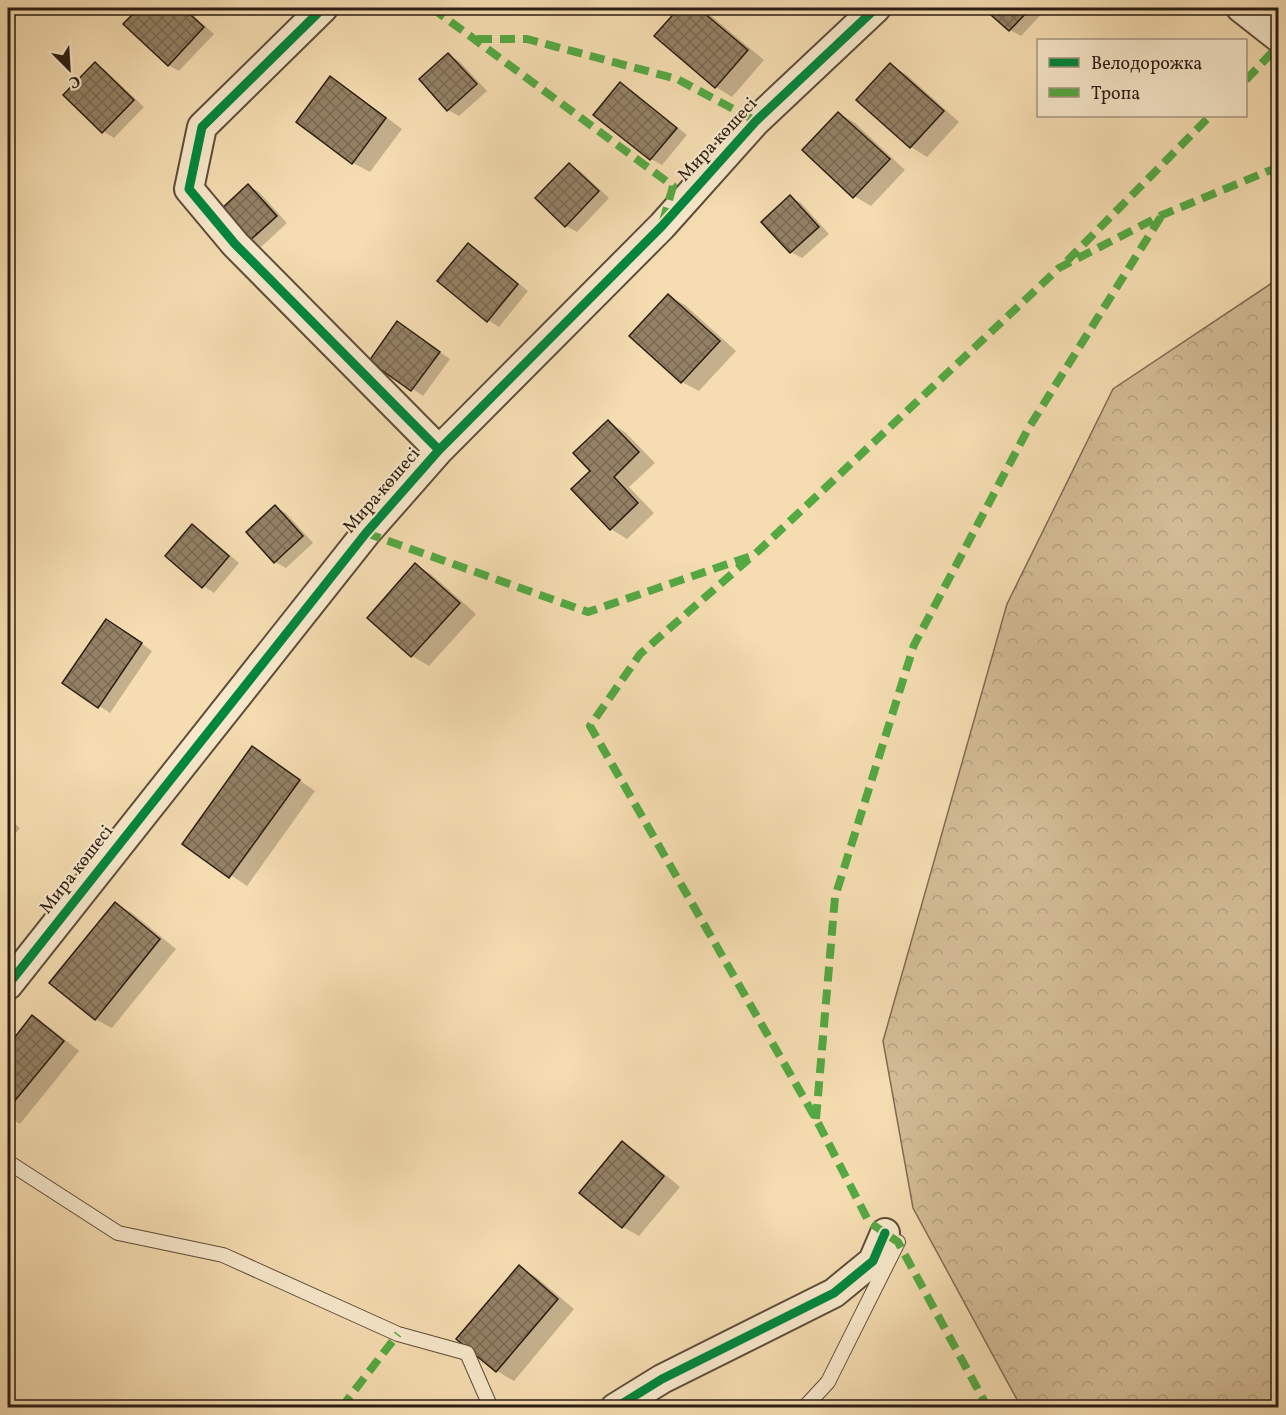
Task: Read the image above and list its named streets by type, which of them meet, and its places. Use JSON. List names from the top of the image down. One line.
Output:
{"streets":{"street":["Мира көшесі"]},"legend":["Велодорожка","Тропа"],"north":"bottom right"}
